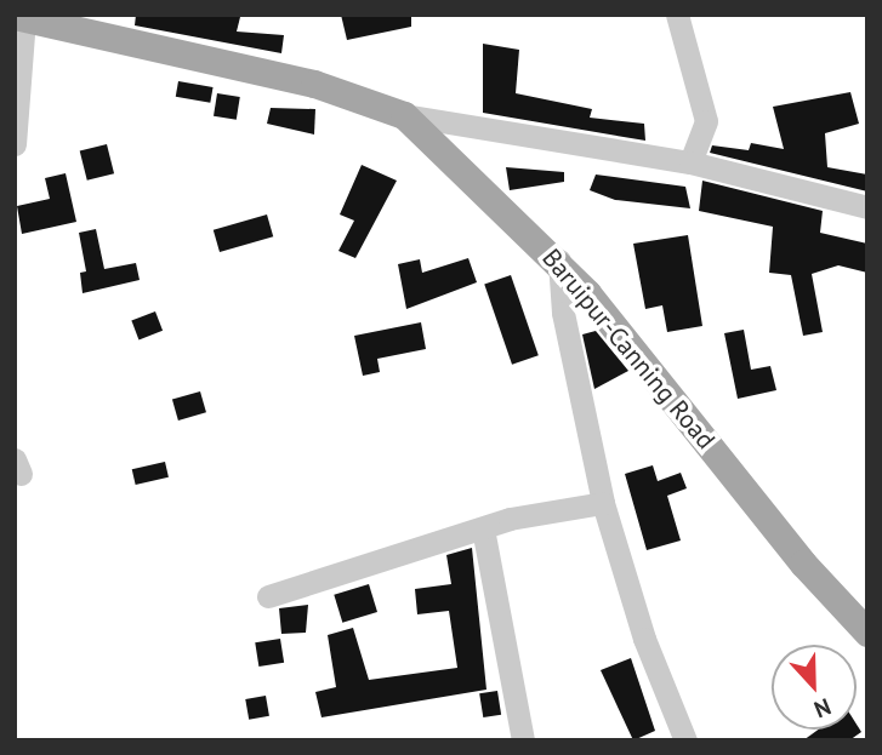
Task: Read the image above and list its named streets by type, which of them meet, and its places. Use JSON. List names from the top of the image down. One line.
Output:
{"streets":{"main road":["Baruipur-Canning Road"]},"north":"bottom"}
